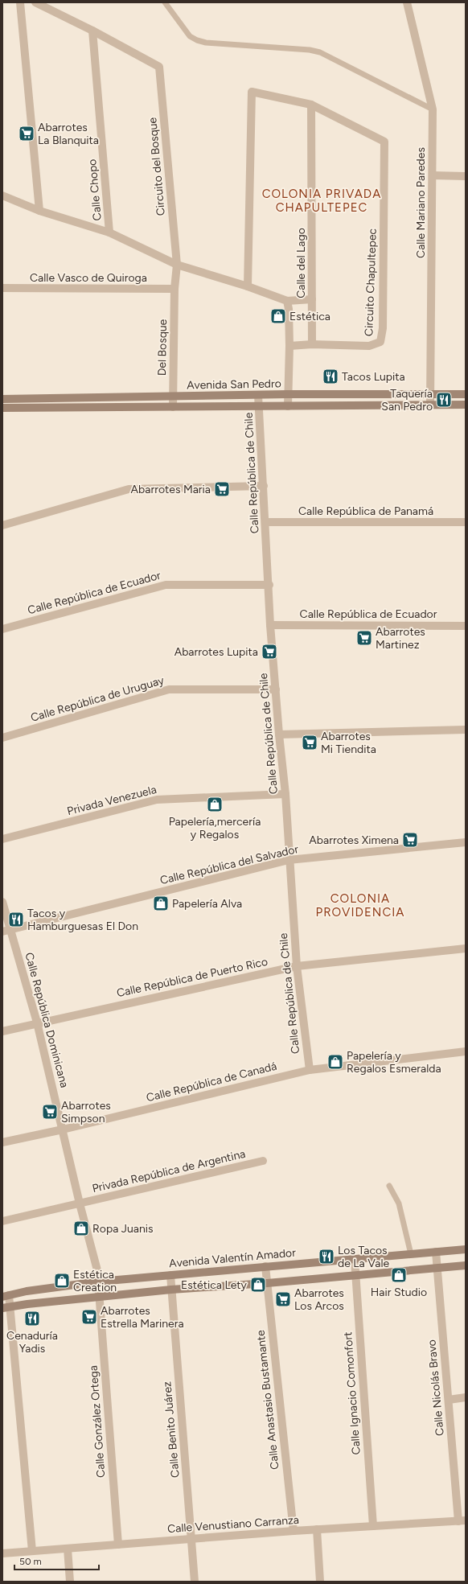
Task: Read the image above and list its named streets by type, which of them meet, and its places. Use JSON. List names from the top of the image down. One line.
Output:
{"streets":{"main road":["Avenida San Pedro","Avenida Valentín Amador"],"street":["Circuito del Bosque","Calle Chopo","Calle Mariano Paredes","Calle del Lago","Calle Vasco de Quiroga","Circuito Chapultepec","Del Bosque","Calle República de Chile","Calle República de Panamá","Calle República de Ecuador","Calle República de Uruguay","Privada Venezuela","Calle República del Salvador","Calle República de Puerto Rico","Calle República Dominicana","Calle República de Canadá","Privada República de Argentina","Calle Nicolás Bravo","Calle Ignacio Comonfort","Calle Anastasio Bustamante","Calle González Ortega","Calle Benito Juárez","Calle Venustiano Carranza"]},"crossings":[["Circuito del Bosque","Calle Chopo"],["Circuito del Bosque","Calle Vasco de Quiroga"],["Circuito del Bosque","Del Bosque"],["Calle Mariano Paredes","Avenida San Pedro"],["Calle del Lago","Circuito Chapultepec"],["Calle Vasco de Quiroga","Del Bosque"],["Del Bosque","Avenida San Pedro"],["Avenida San Pedro","Calle República de Chile"],["Calle República de Chile","Calle República de Panamá"],["Calle República de Chile","Calle República de Ecuador"],["Calle República de Chile","Calle República de Uruguay"],["Calle República de Chile","Privada Venezuela"],["Calle República de Chile","Calle República del Salvador"],["Calle República de Chile","Calle República de Puerto Rico"],["Calle República de Chile","Calle República de Canadá"],["Calle República del Salvador","Calle República Dominicana"],["Calle República de Puerto Rico","Calle República Dominicana"],["Calle República Dominicana","Calle República de Canadá"],["Calle República Dominicana","Privada República de Argentina"],["Calle República Dominicana","Avenida Valentín Amador"],["Calle República Dominicana","Calle González Ortega"],["Avenida Valentín Amador","Calle Nicolás Bravo"],["Avenida Valentín Amador","Calle Ignacio Comonfort"],["Avenida Valentín Amador","Calle Anastasio Bustamante"],["Avenida Valentín Amador","Calle Benito Juárez"],["Calle Nicolás Bravo","Calle Venustiano Carranza"],["Calle Ignacio Comonfort","Calle Venustiano Carranza"],["Calle Anastasio Bustamante","Calle Venustiano Carranza"],["Calle González Ortega","Calle Venustiano Carranza"],["Calle Benito Juárez","Calle Venustiano Carranza"]],"districts":["COLONIA PRIVADA CHAPULTEPEC","COLONIA PROVIDENCIA"],"places":{"supermarket":["Abarrotes La Blanquita","Abarrotes Maria","Abarrotes Martinez","Abarrotes Lupita","Abarrotes Mi Tiendita","Abarrotes Ximena","Abarrotes Simpson","Abarrotes Los Arcos","Abarrotes Estrella Marinera"],"shop":["Estética","Papelería,mercería y Regalos","Papelería Alva","Papelería y Regalos Esmeralda","Ropa Juanis","Hair Studio","Estética Creation","Estética Lety"],"restaurant":["Tacos Lupita","Taquería San Pedro","Tacos y Hamburguesas El Don","Los Tacos de La Vale","Cenaduría Yadis"]},"scale_bar":"50 m"}
